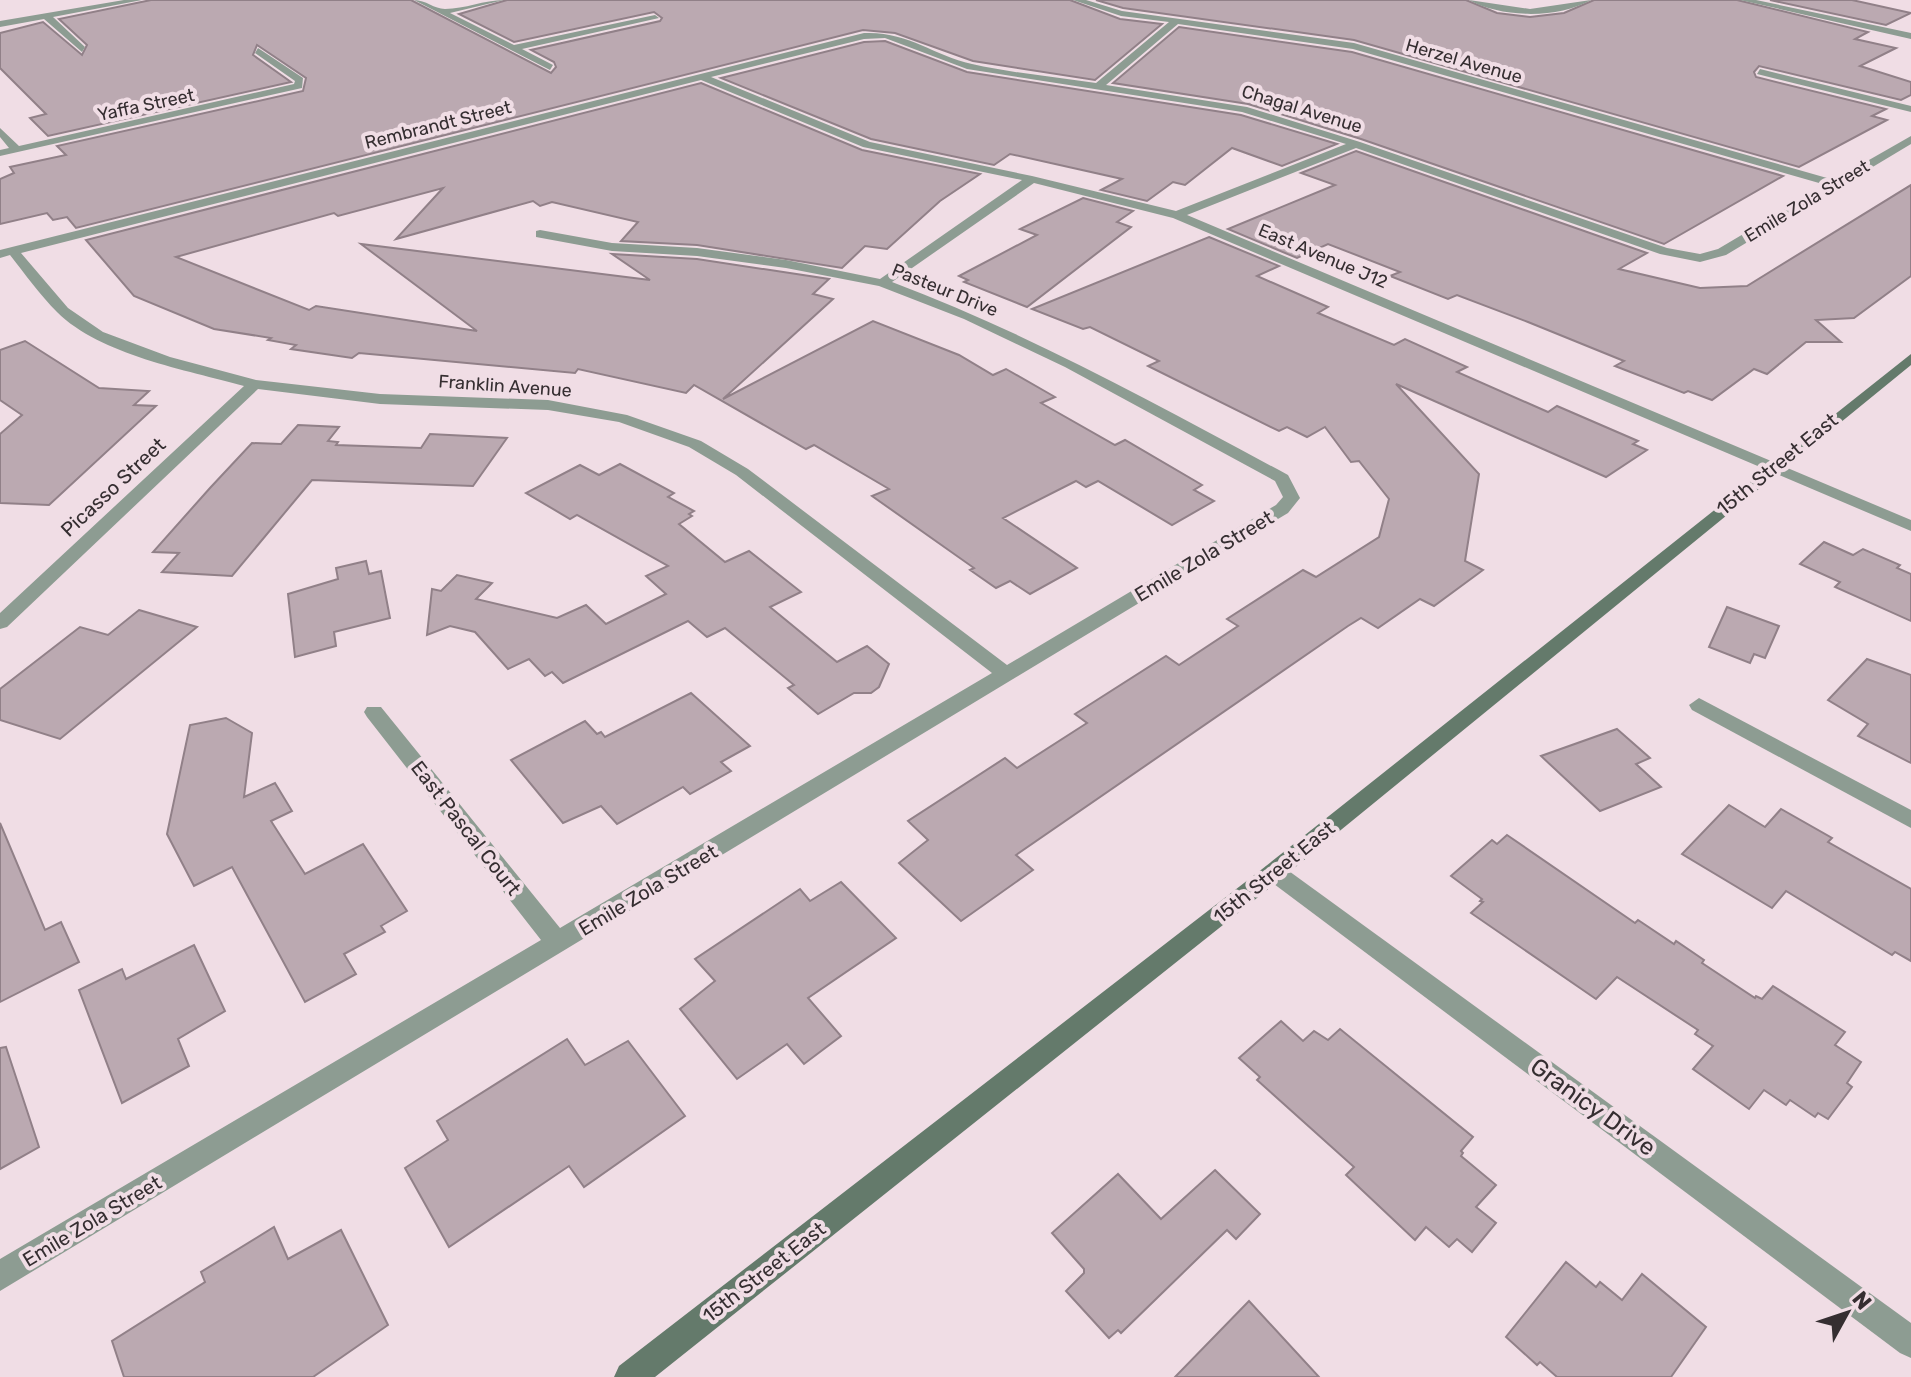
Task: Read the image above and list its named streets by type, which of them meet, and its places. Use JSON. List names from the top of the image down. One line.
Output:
{"streets":{"street":["Herzel Avenue","Yaffa Street","Chagal Avenue","Rembrandt Street","Emile Zola Street","East Avenue J12","Pasteur Drive","Franklin Avenue","15th Street East","Picasso Street","East Pascal Court","Granicy Drive"]},"crossings":[["Herzel Avenue","Emile Zola Street"],["Chagal Avenue","Rembrandt Street"],["Chagal Avenue","Emile Zola Street"],["Rembrandt Street","East Avenue J12"],["Rembrandt Street","Franklin Avenue"],["Emile Zola Street","Pasteur Drive"],["Emile Zola Street","Franklin Avenue"],["Emile Zola Street","East Pascal Court"],["East Avenue J12","15th Street East"],["Franklin Avenue","Picasso Street"],["15th Street East","Granicy Drive"]],"north":"top right"}
